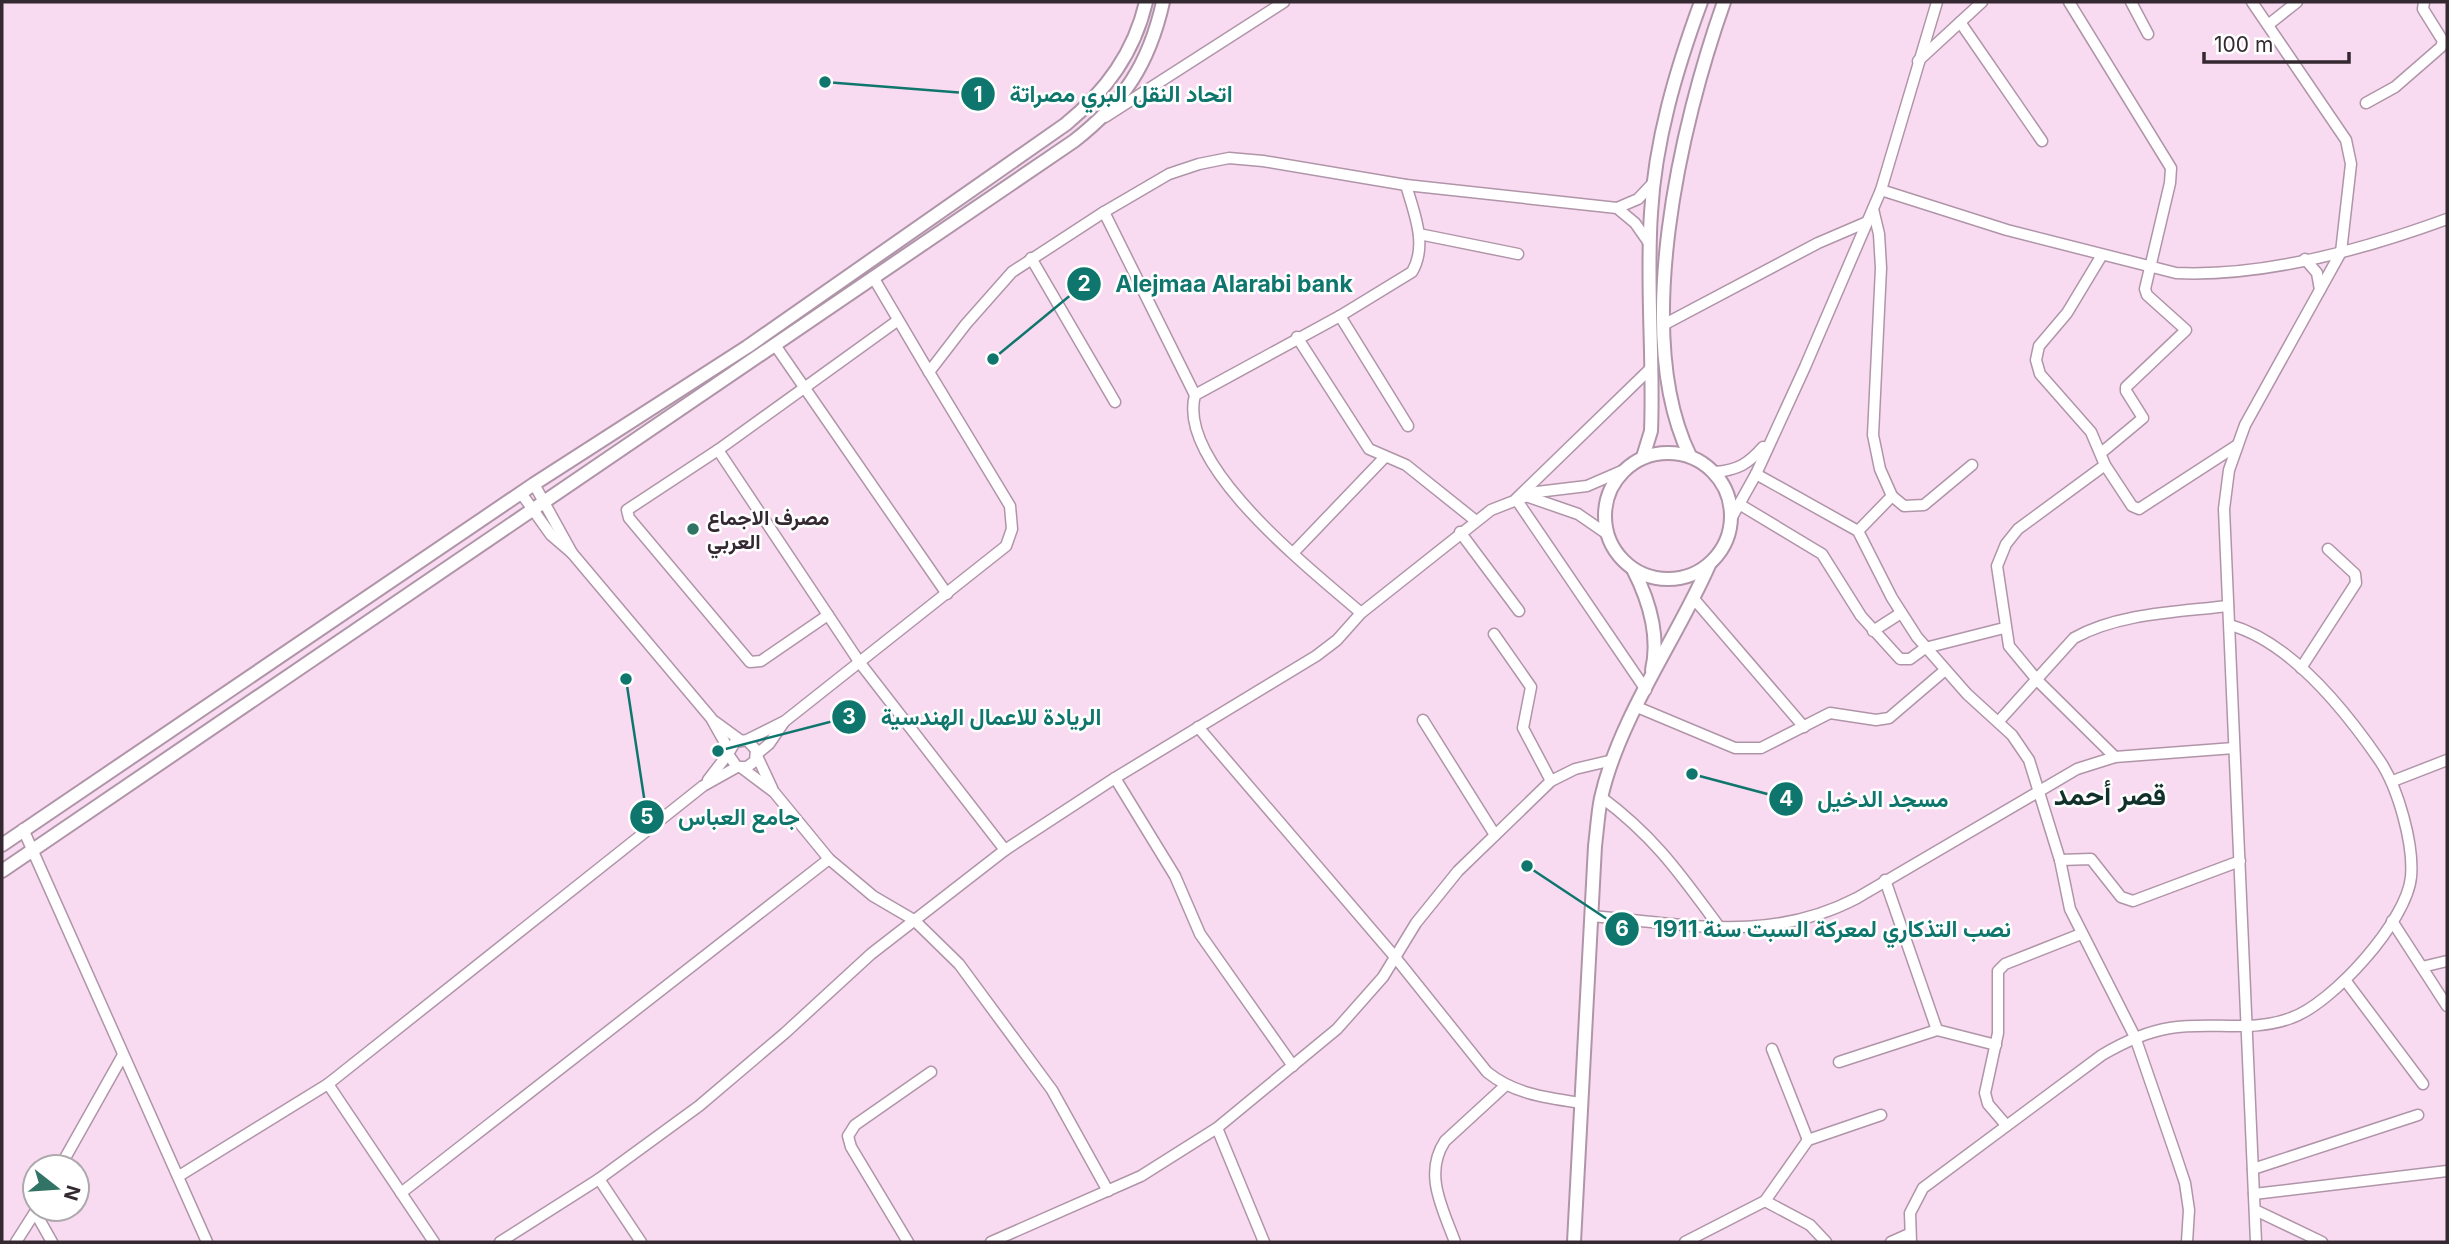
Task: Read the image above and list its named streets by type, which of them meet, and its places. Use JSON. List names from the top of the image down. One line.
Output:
{"districts":["قصر أحمد"],"places":["اتحاد النقل البري مصراتة","Alejmaa Alarabi bank","مصرف الاجماع العربي","جامع العباس","الريادة للاعمال الهندسية","مسجد الدخيل","نصب التذكاري لمعركة السبت سنة 1911"],"scale_bar":"100 m","north":"right"}
